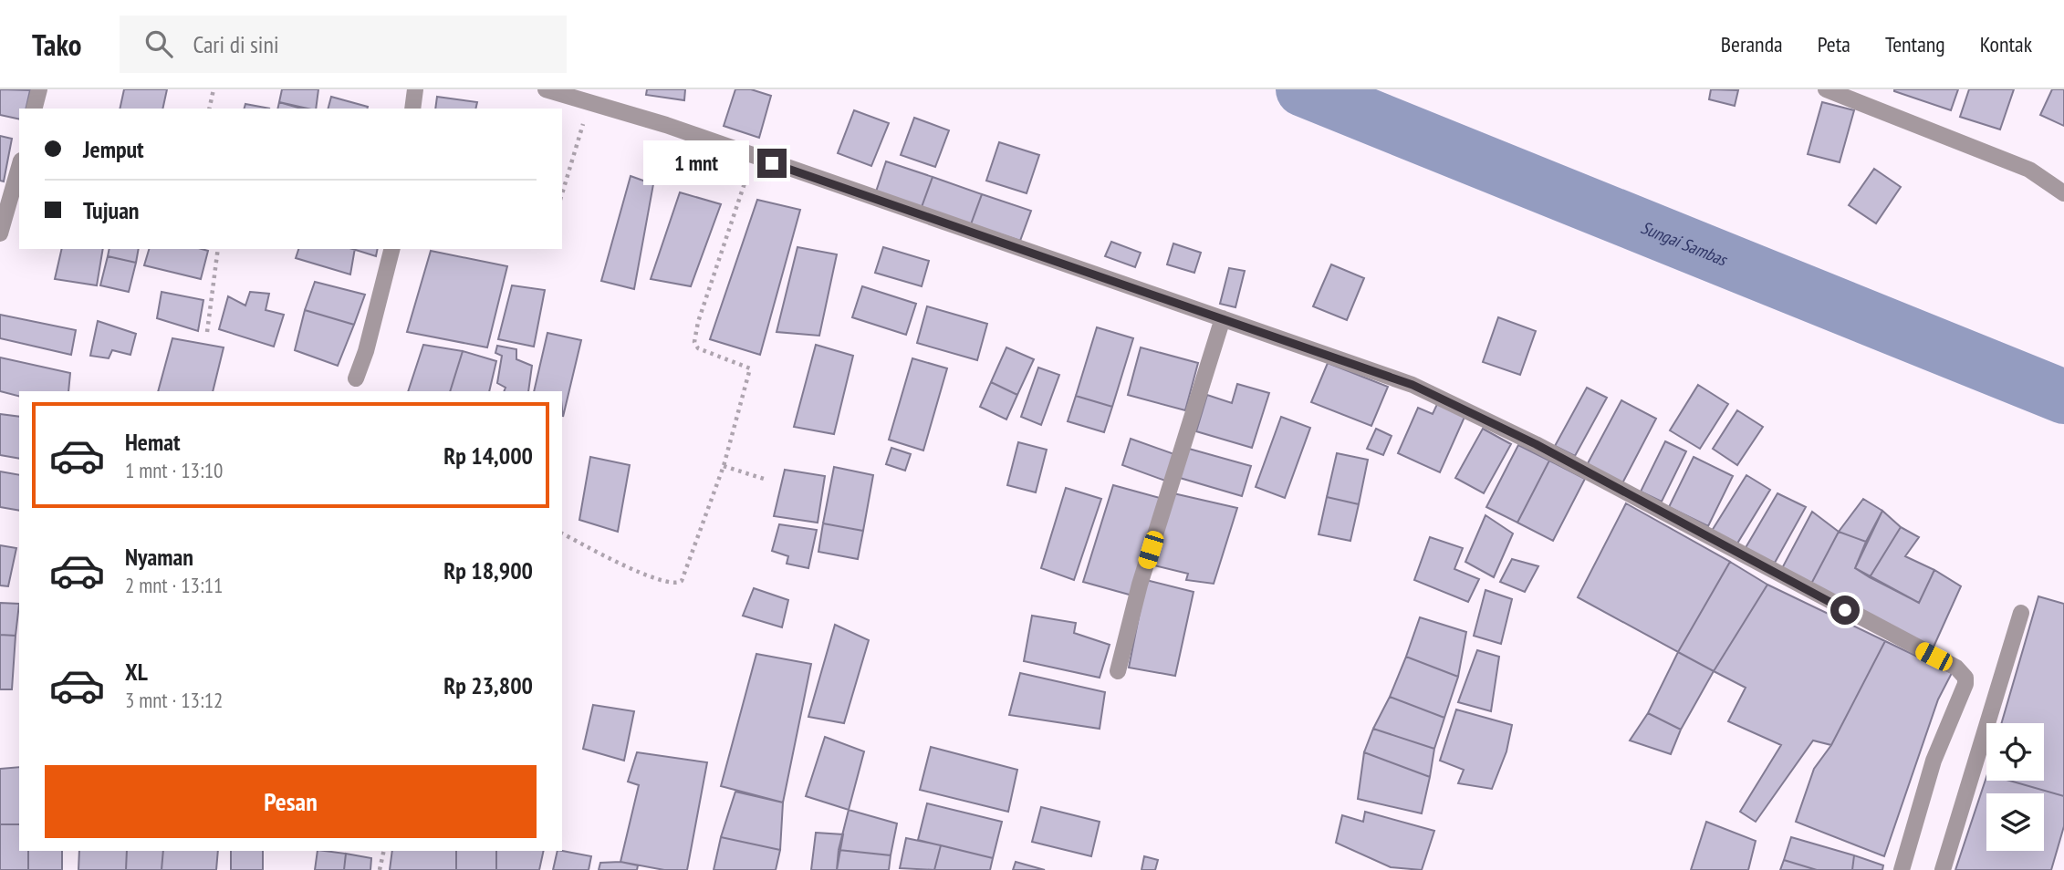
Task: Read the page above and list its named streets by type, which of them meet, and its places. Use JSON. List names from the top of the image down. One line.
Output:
{"water":["Sungai Sambas"],"page":{"header":"Tako","search":"Cari di sini","nav":["Beranda","Peta","Tentang","Kontak"],"banner":["Jemput","Tujuan"],"bubble":"1 mnt","list":[{"name":"Hemat","note":"1 mnt · 13:10","value":"Rp 14,000"},{"name":"Nyaman","note":"2 mnt · 13:11","value":"Rp 18,900"},{"name":"XL","note":"3 mnt · 13:12","value":"Rp 23,800"}],"buttons":"Pesan"}}
